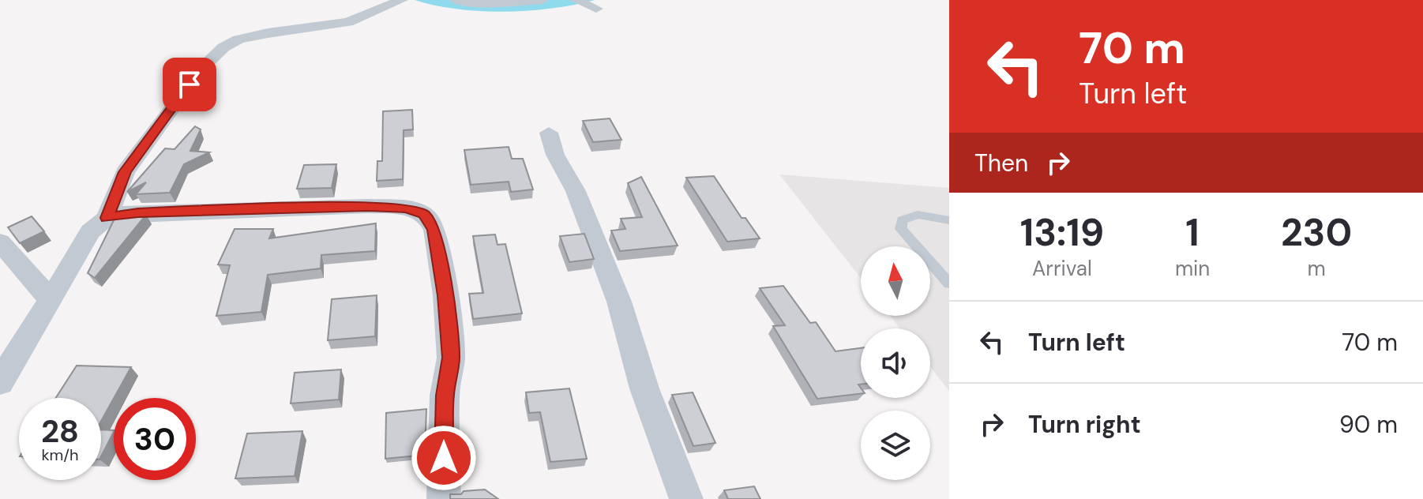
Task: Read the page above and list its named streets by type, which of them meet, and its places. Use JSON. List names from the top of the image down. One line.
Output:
{"north":"top","page":{"turn":["70 m","Turn left"],"then":"Then","eta":["13:19","Arrival","1","min","230","m"],"list":[{"name":"Turn left","value":"70 m"},{"name":"Turn right","value":"90 m"}],"speed":"28 km/h","limit":"30"}}
